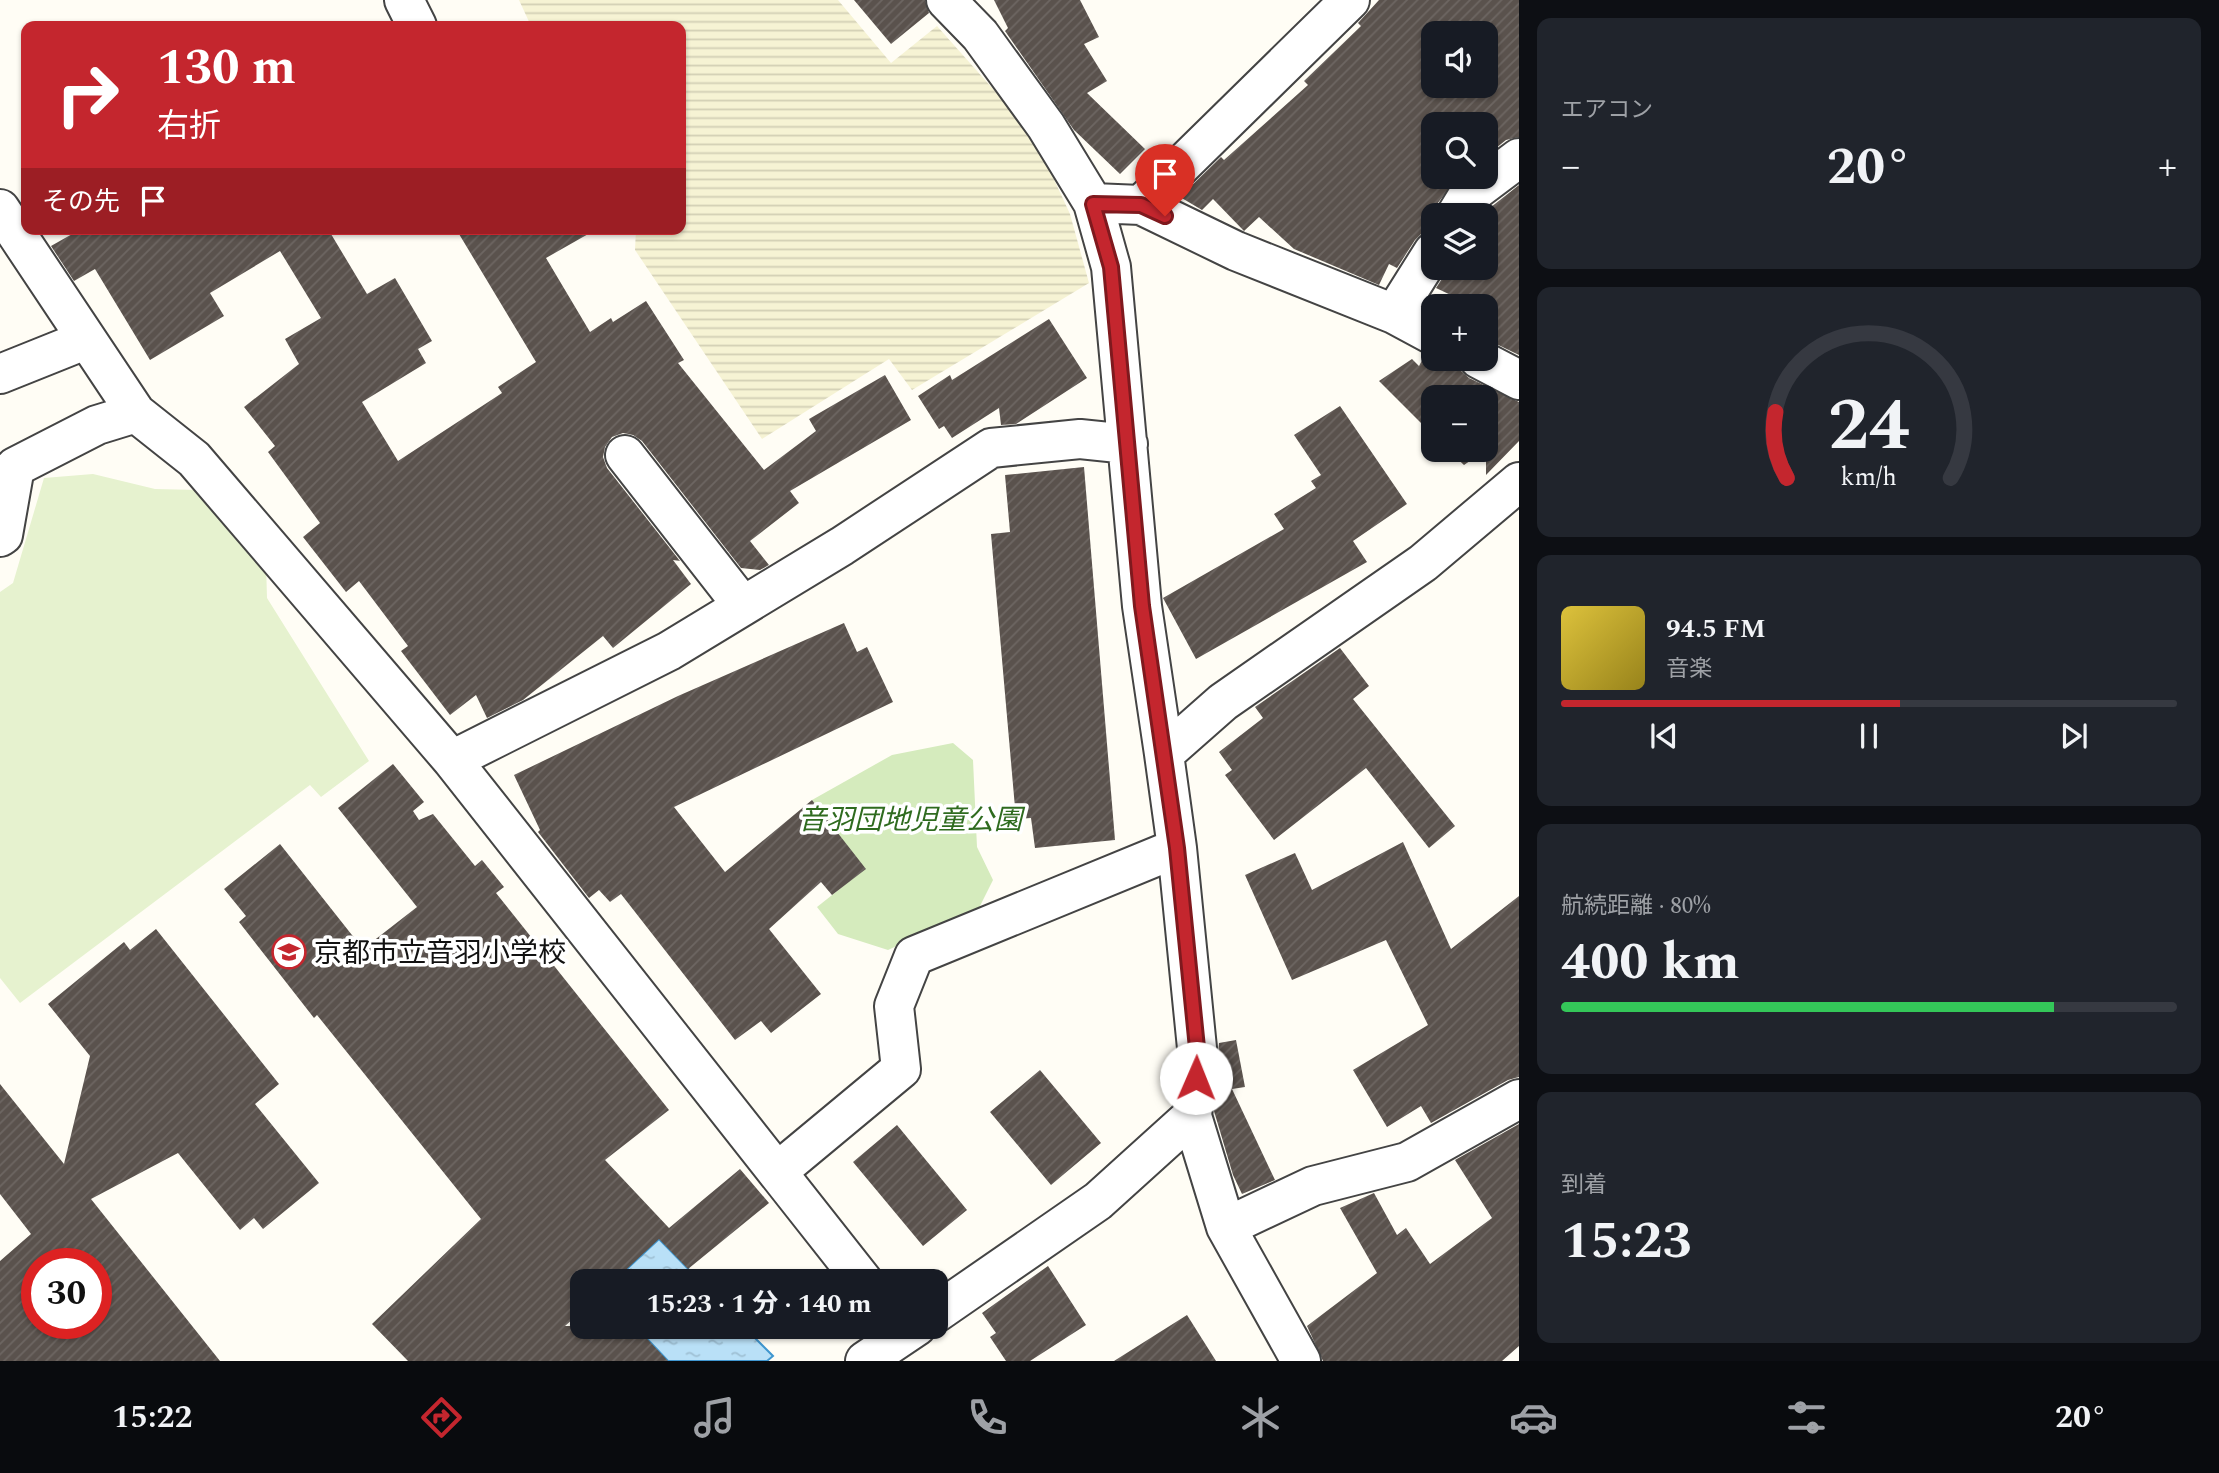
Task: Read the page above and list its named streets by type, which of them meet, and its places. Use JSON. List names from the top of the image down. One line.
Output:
{"parks":["音羽団地児童公園"],"places":{"school or university":["京都市立音羽小学校"]},"page":{"tile":["エアコン",["航続距離 · 80%","400 km"],["到着","15:23"]],"map_buttons":["+","−"],"turn":["130 m","右折"],"heat":["−","20°","+"],"then":"その先","song":["94.5 FM","音楽"],"limit":"30","trip":"15:23 · 1 分 · 140 m","tabs":["15:22","20°"],"gauge":["24","km/h"]}}
